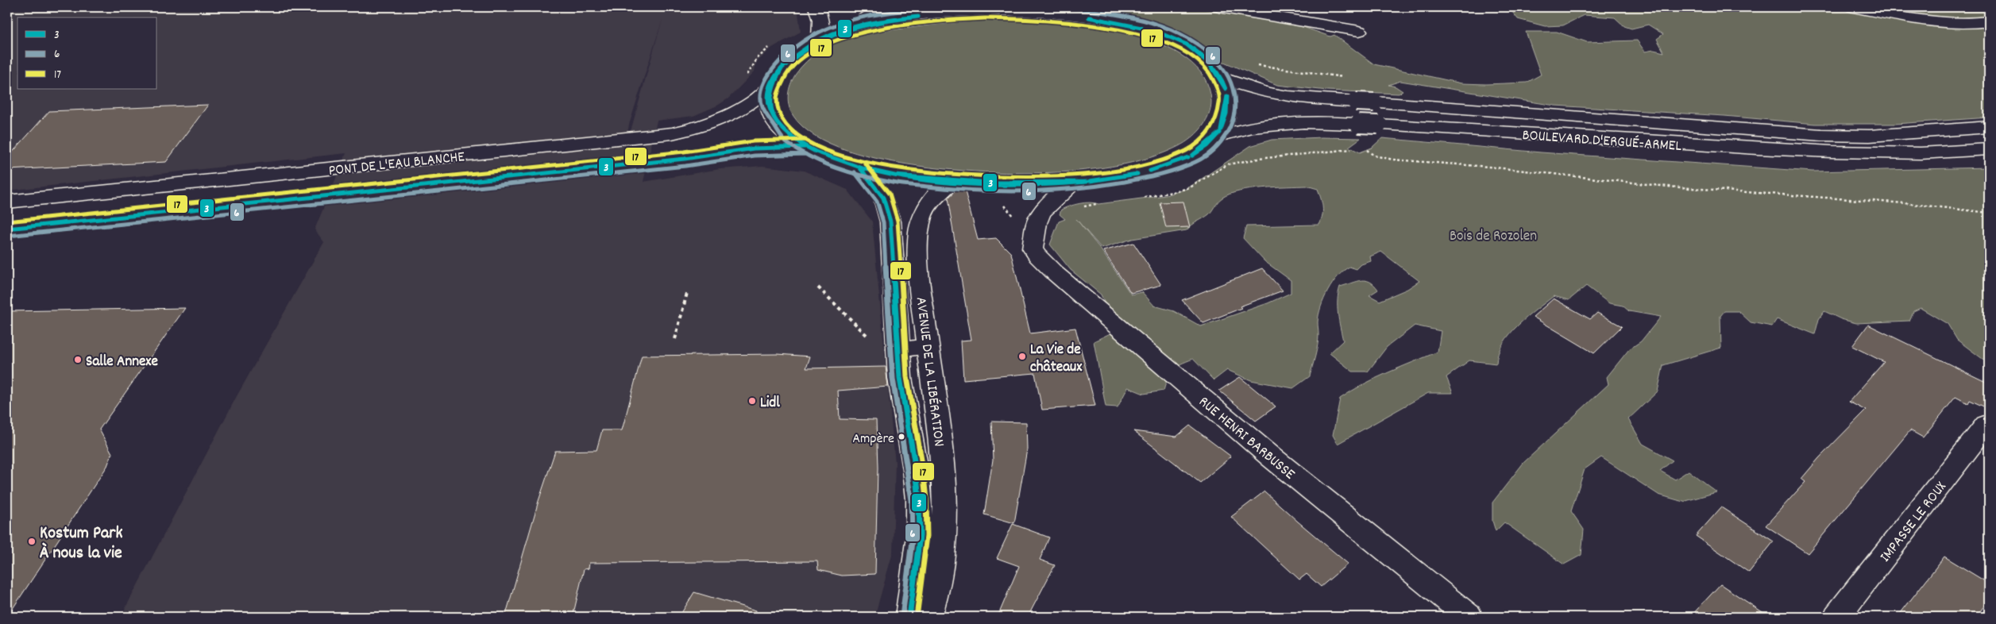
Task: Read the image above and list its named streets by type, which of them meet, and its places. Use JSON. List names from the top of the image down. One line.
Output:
{"streets":{"main road":["BOULEVARD D'ERGUÉ-ARMEL","PONT DE L'EAU BLANCHE","AVENUE DE LA LIBÉRATION","RUE HENRI BARBUSSE","IMPASSE LE ROUX"]},"parks":["Bois de Rozolen"],"places":["La Vie de châteaux","Salle Annexe","Lidl","Ampère","Kostum Park À nous la vie"],"lines":["transit line 6","transit line 3","transit line 17"],"legend":["3","6","17"]}
